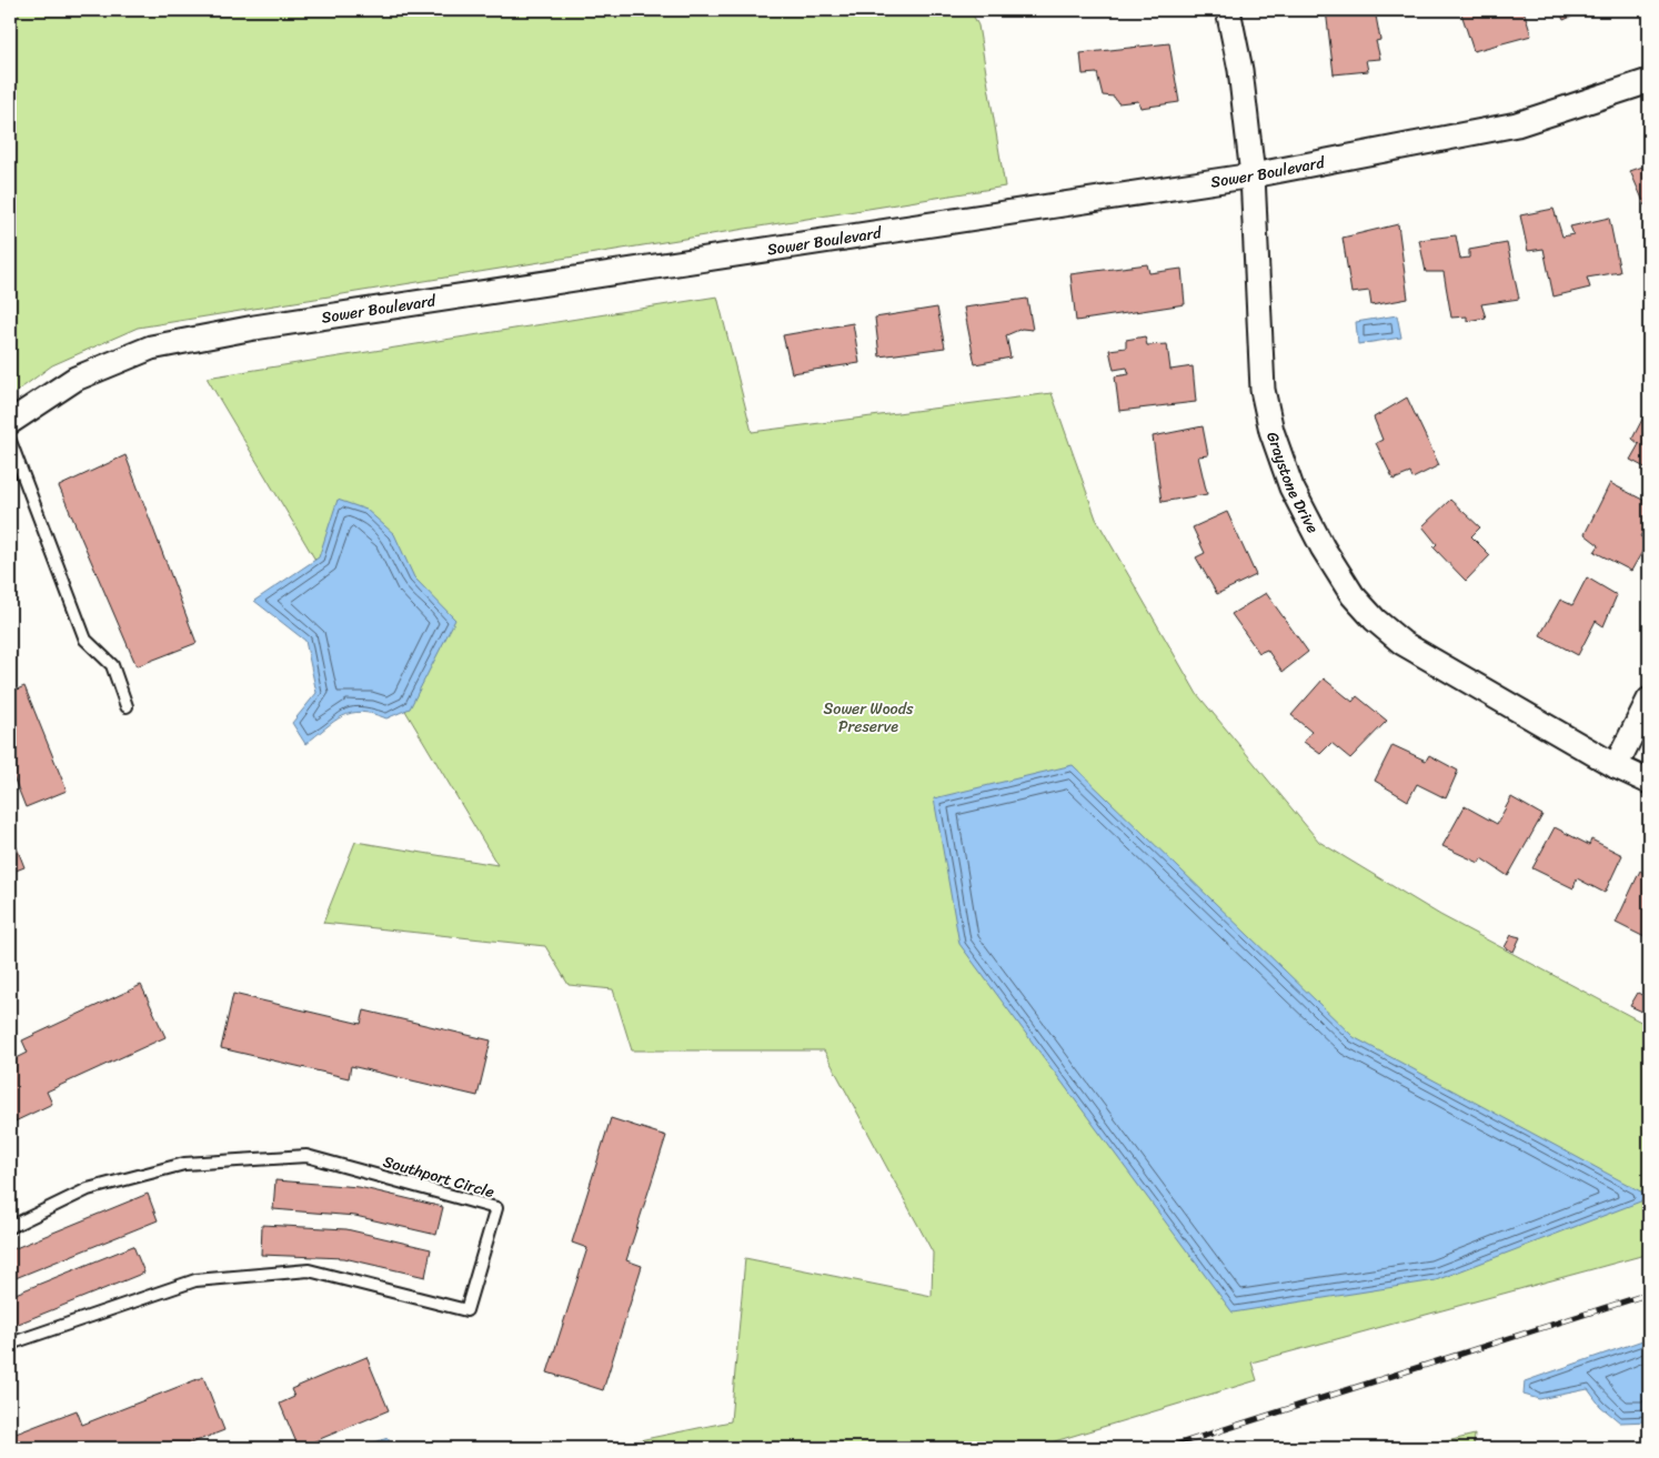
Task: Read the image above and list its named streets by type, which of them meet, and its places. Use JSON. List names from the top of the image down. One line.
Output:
{"streets":{"street":["Sower Boulevard","Graystone Drive"],"lane":["Southport Circle"]},"crossings":[["Sower Boulevard","Graystone Drive"]],"parks":["Sower Woods Preserve"]}
